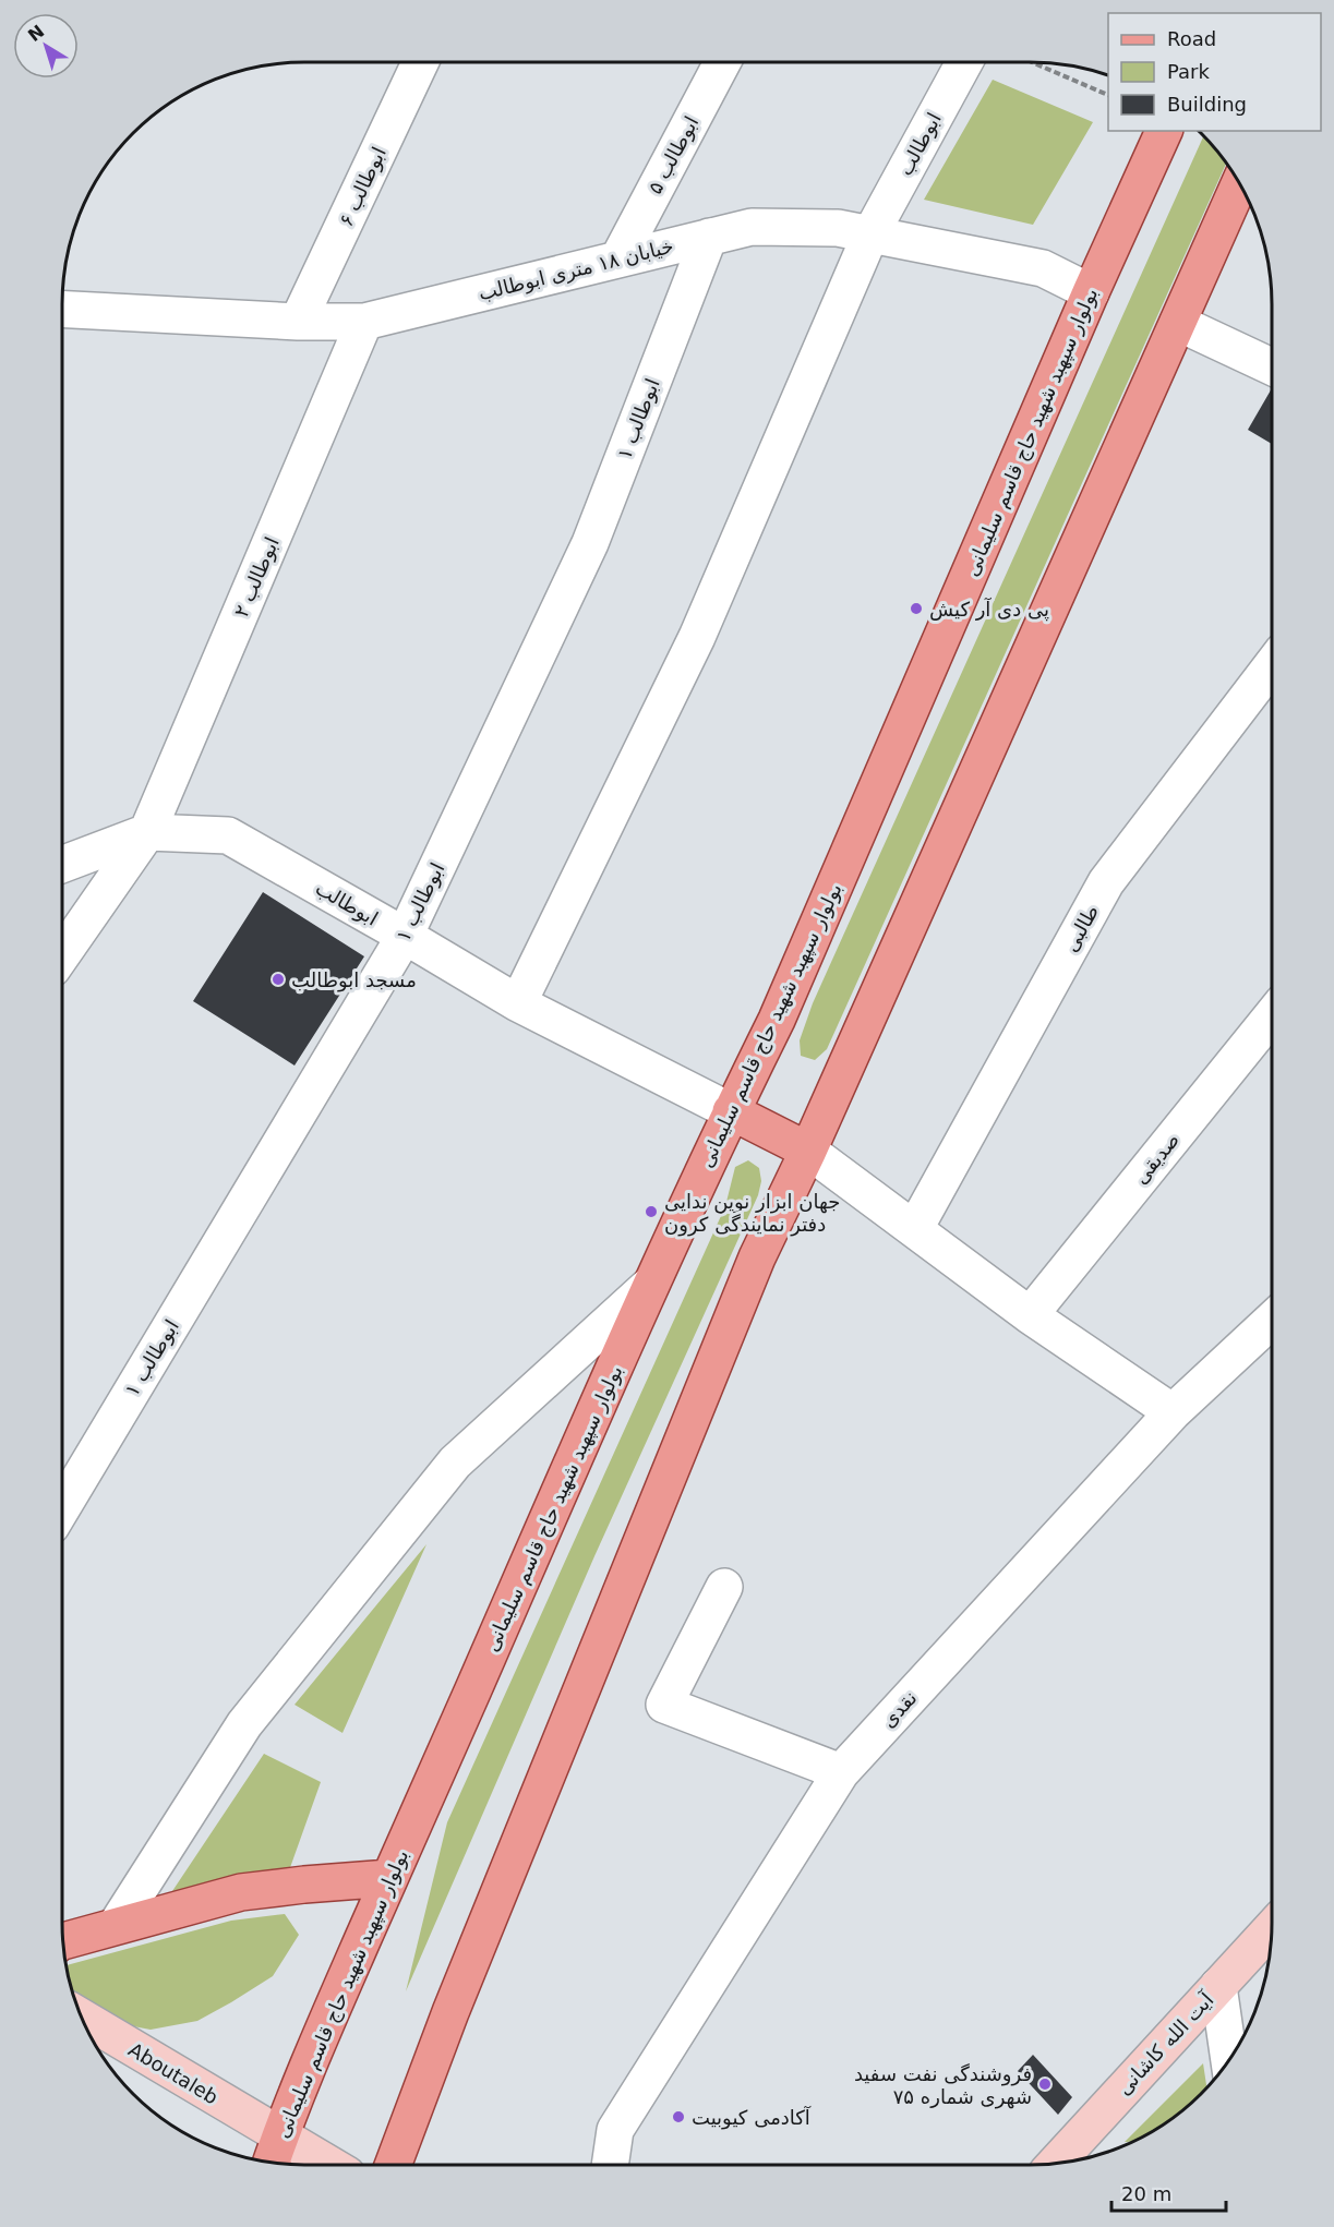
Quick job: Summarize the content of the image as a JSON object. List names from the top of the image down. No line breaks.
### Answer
{"streets":{"main road":["بولوار سپهبد شهید حاج قاسم سلیمانی"],"street":["ابوطالب","ابوطالب ۵","ابوطالب ۶","خیابان ۱۸ متری ابوطالب","ابوطالب ۱","ابوطالب ۲","طالبی","صدیقی","نقدی","آیت الله کاشانی","Aboutaleb"]},"crossings":[["ابوطالب","خیابان ۱۸ متری ابوطالب"],["ابوطالب","ابوطالب ۱"],["ابوطالب","بولوار سپهبد شهید حاج قاسم سلیمانی"],["ابوطالب","ابوطالب ۲"],["ابوطالب ۵","خیابان ۱۸ متری ابوطالب"],["ابوطالب ۶","خیابان ۱۸ متری ابوطالب"],["خیابان ۱۸ متری ابوطالب","ابوطالب ۱"],["خیابان ۱۸ متری ابوطالب","بولوار سپهبد شهید حاج قاسم سلیمانی"],["خیابان ۱۸ متری ابوطالب","ابوطالب ۲"],["بولوار سپهبد شهید حاج قاسم سلیمانی","Aboutaleb"]],"places":["پی دی آر کیش","مسجد ابوطالب","جهان ابزار نوین ندایی دفتر نمایندگی کرون","فروشندگی نفت سفید شهری شماره ۷۵","آکادمی کیوبیت"],"legend":["Road","Park","Building"],"scale_bar":"20 m","north":"top left"}
